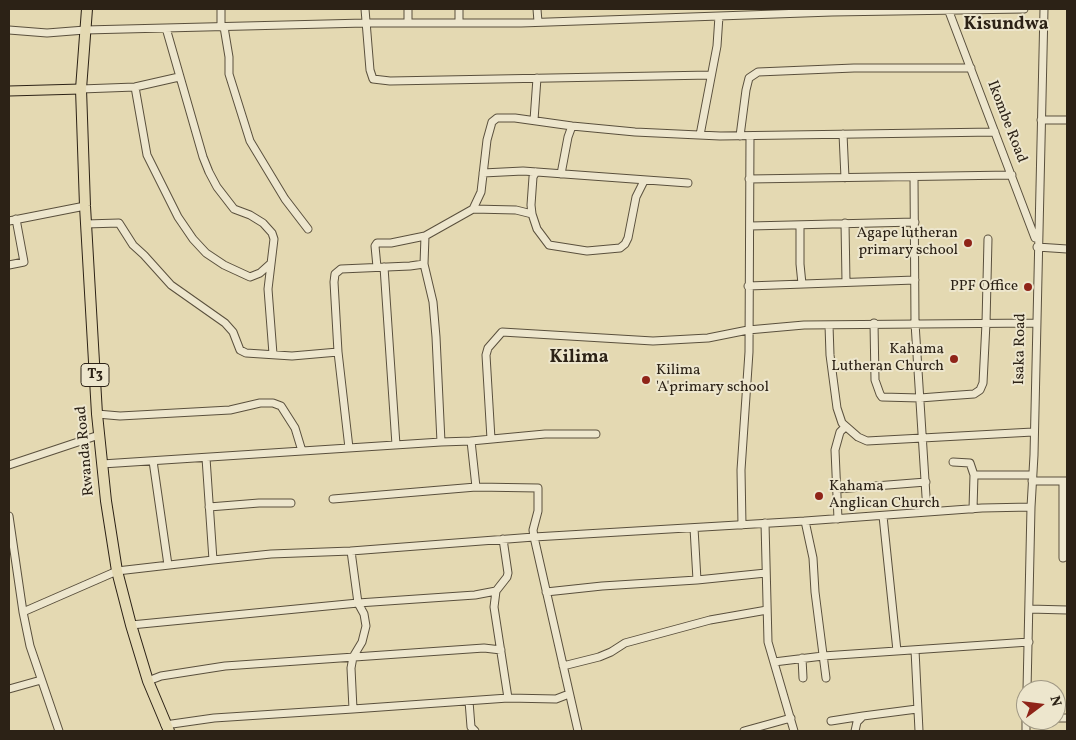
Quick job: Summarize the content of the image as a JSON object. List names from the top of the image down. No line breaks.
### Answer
{"streets":{"highway":["T3","Rwanda Road"],"street":["Ikombe Road","Isaka Road"]},"crossings":[["Ikombe Road","Isaka Road"]],"districts":["Kisundwa","Kilima"],"places":["Agape lutheran primary school","PPF Office","Kahama Lutheran Church","Kilima 'A'primary school","Kahama Anglican Church"],"north":"right"}
